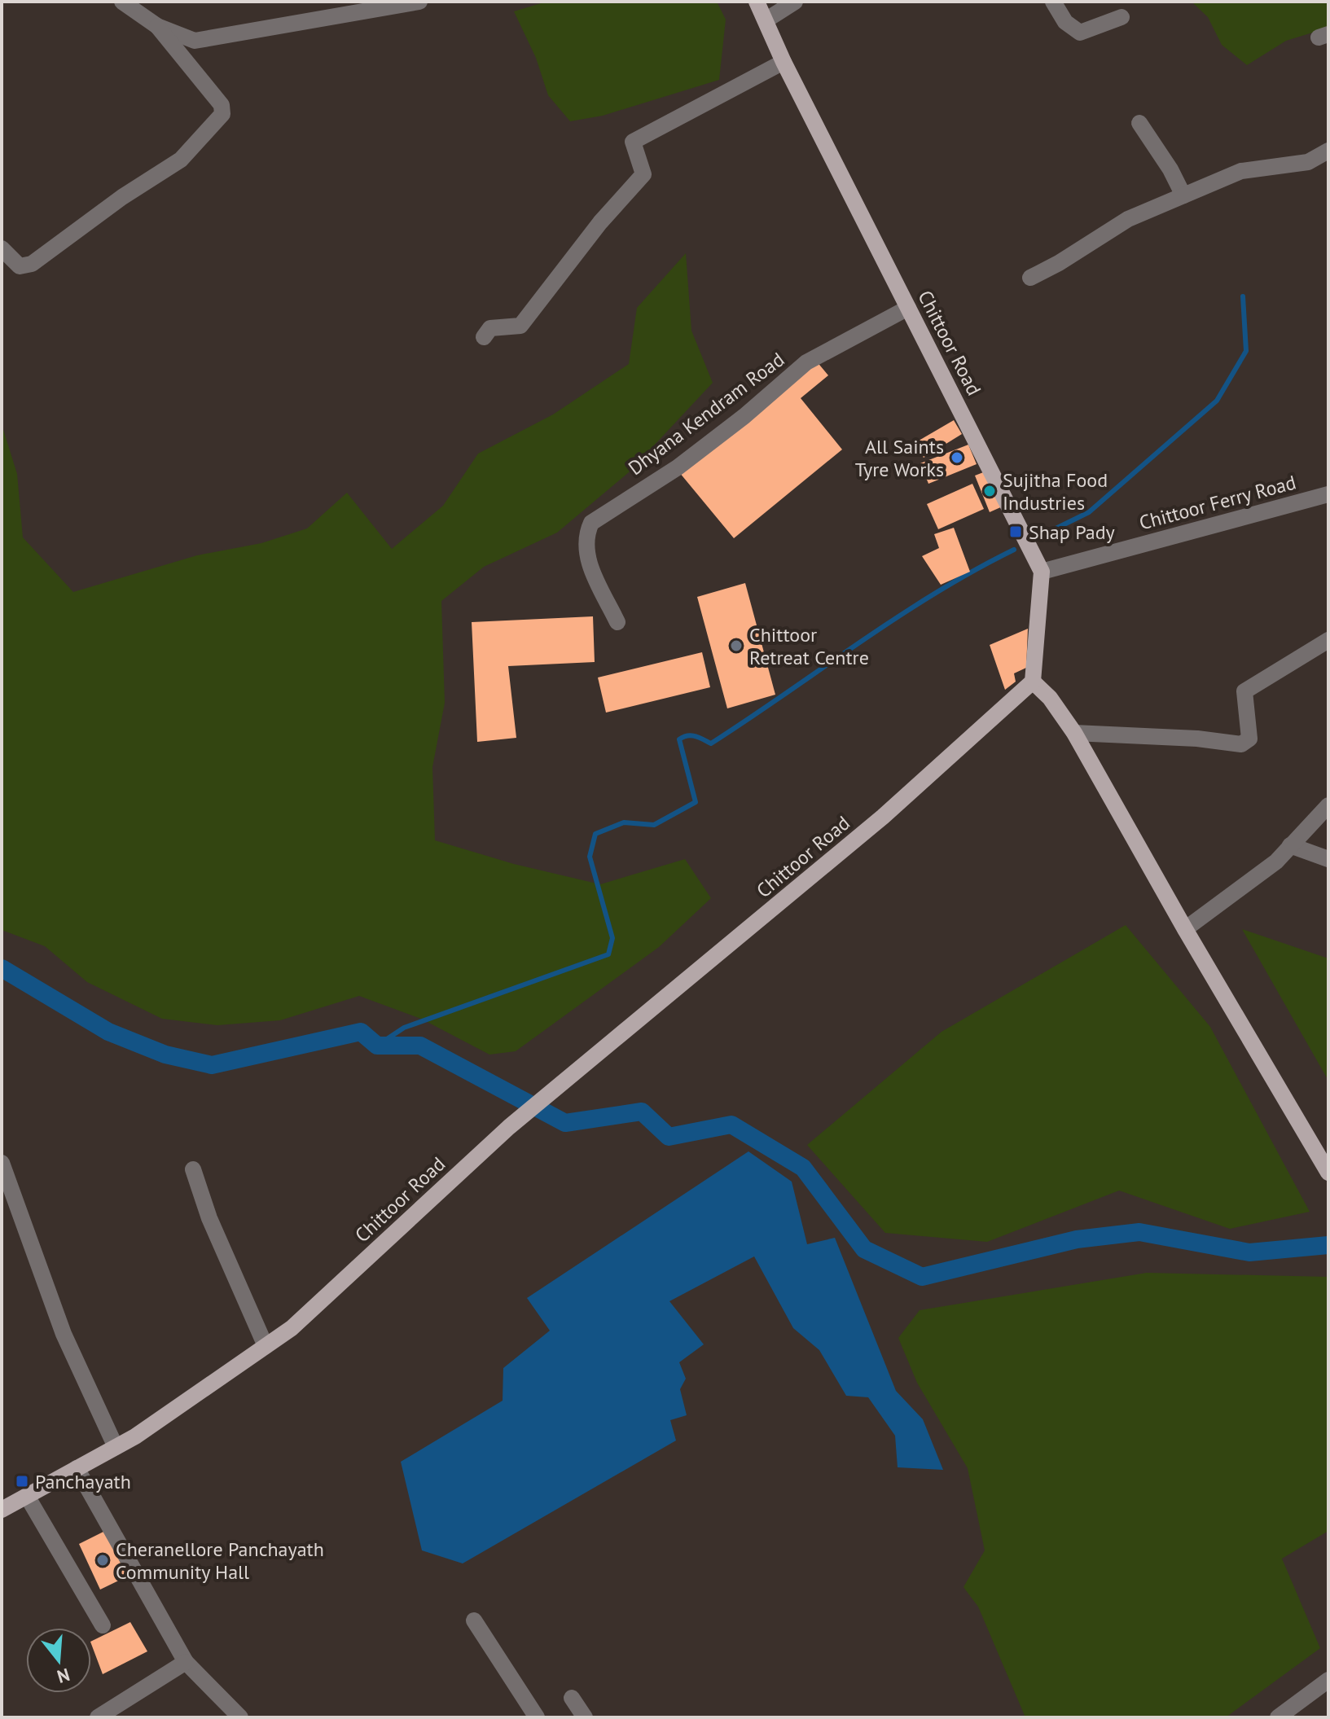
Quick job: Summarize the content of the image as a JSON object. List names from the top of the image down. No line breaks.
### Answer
{"streets":{"main road":["Chittoor Road"],"street":["Dhyana Kendram Road","Chittoor Ferry Road"]},"crossings":[["Chittoor Road","Dhyana Kendram Road"],["Chittoor Road","Chittoor Ferry Road"]],"places":{"other":["All Saints Tyre Works","Sujitha Food Industries","Chittoor Retreat Centre","Cheranellore Panchayath Community Hall"],"transit":["Shap Pady","Panchayath"]},"north":"bottom"}
